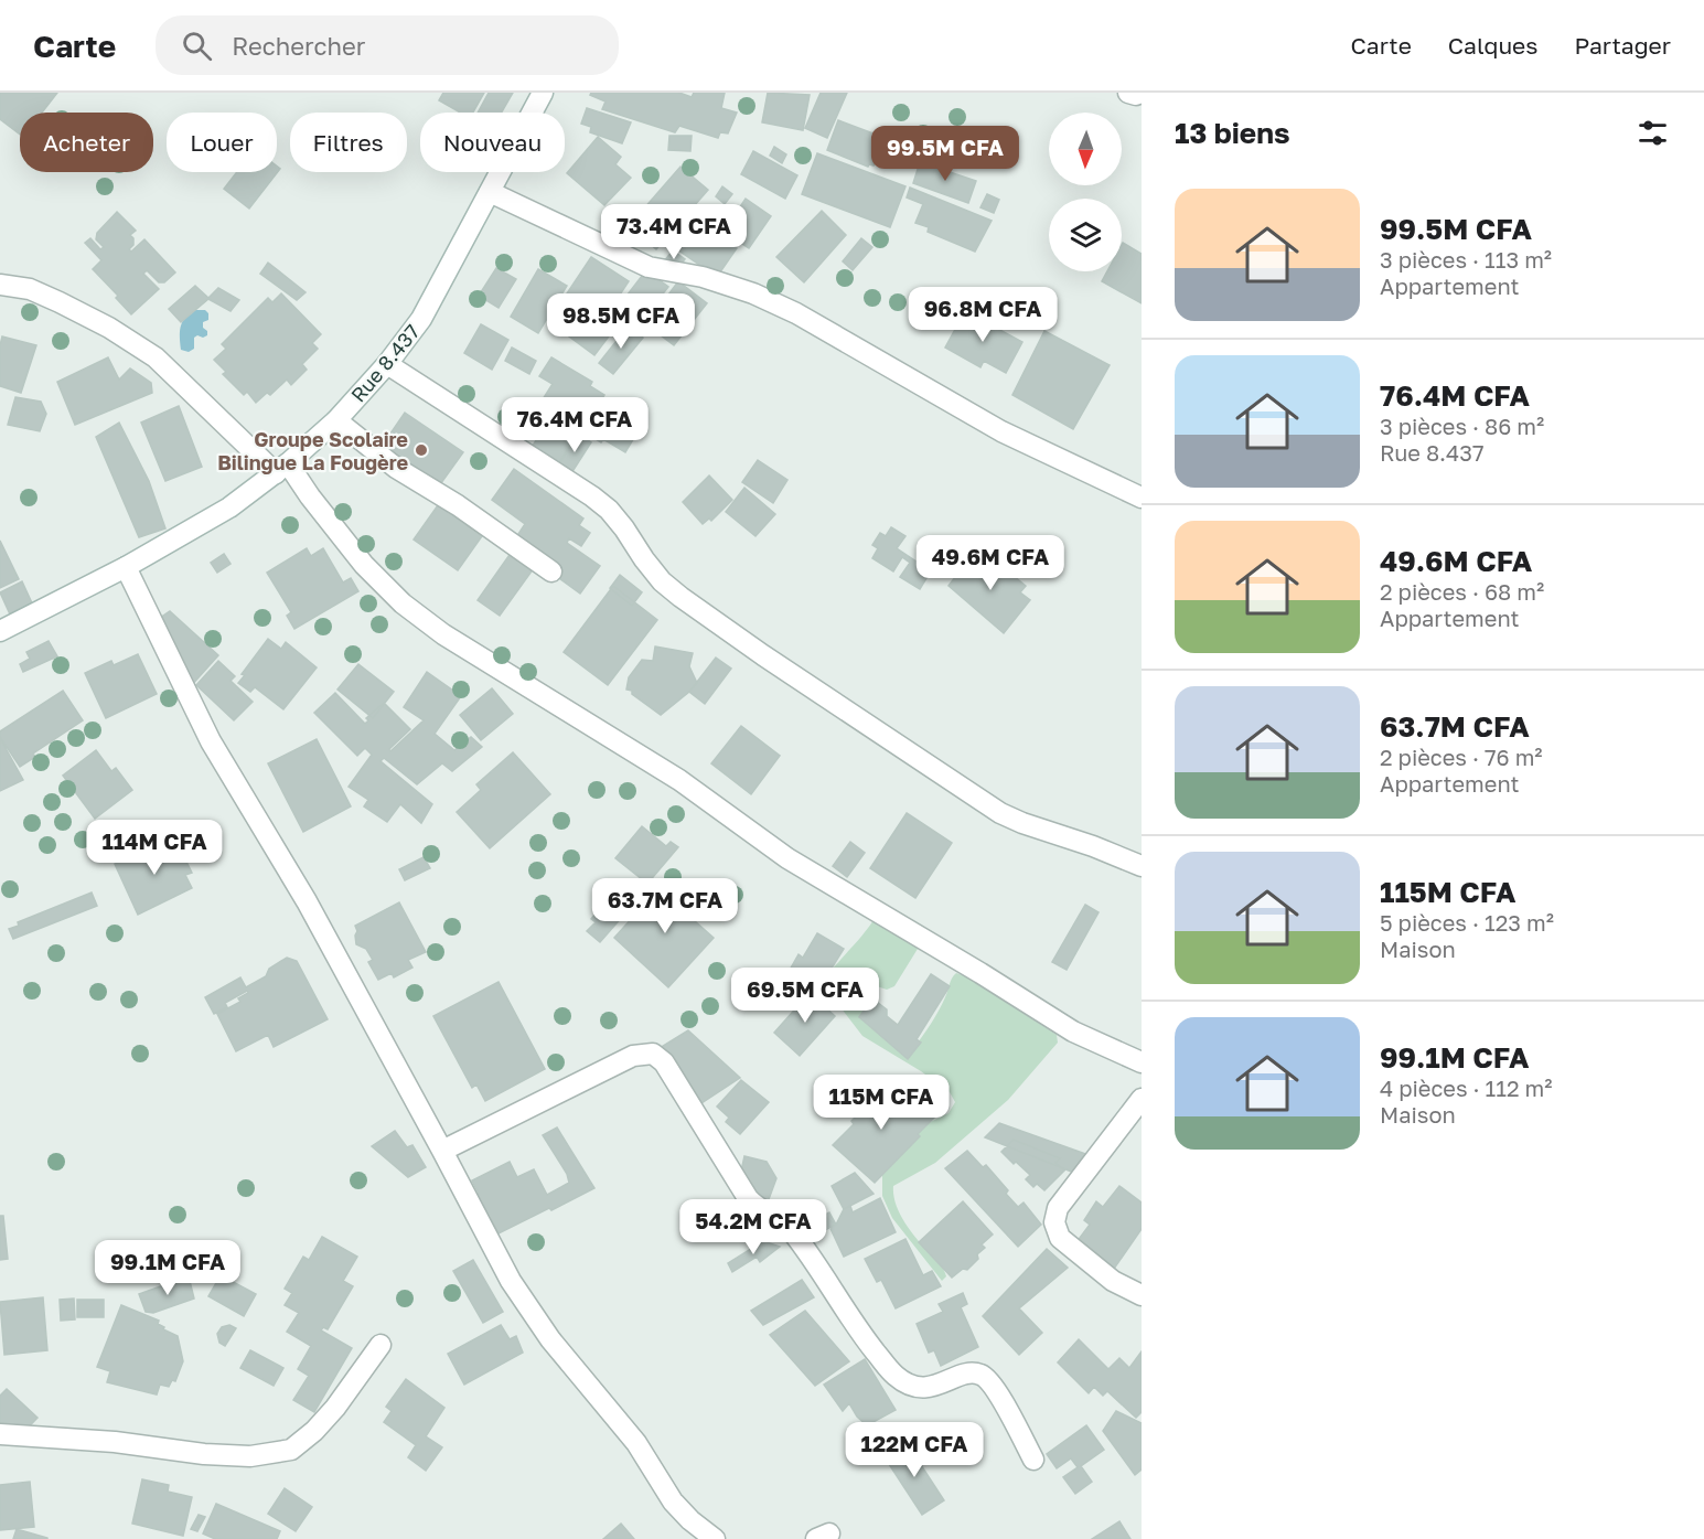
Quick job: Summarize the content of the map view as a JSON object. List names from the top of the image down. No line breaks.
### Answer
{"streets":{"street":["Rue 8.437"]},"places":["Groupe Scolaire Bilingue La Fougère"],"north":"bottom","page":{"header":"Carte","search":"Rechercher","nav":["Carte","Calques","Partager"],"heading":"13 biens","chip":["Acheter","Louer","Filtres","Nouveau"],"price":["99.5M CFA","73.4M CFA","96.8M CFA","98.5M CFA","76.4M CFA","49.6M CFA","114M CFA","63.7M CFA","69.5M CFA","115M CFA","54.2M CFA","99.1M CFA","122M CFA"],"list":[{"name":"99.5M CFA","note":"3 pièces · 113 m² · Appartement"},{"name":"76.4M CFA","note":"3 pièces · 86 m² · Rue 8.437"},{"name":"49.6M CFA","note":"2 pièces · 68 m² · Appartement"},{"name":"63.7M CFA","note":"2 pièces · 76 m² · Appartement"},{"name":"115M CFA","note":"5 pièces · 123 m² · Maison"},{"name":"99.1M CFA","note":"4 pièces · 112 m² · Maison"}]}}
